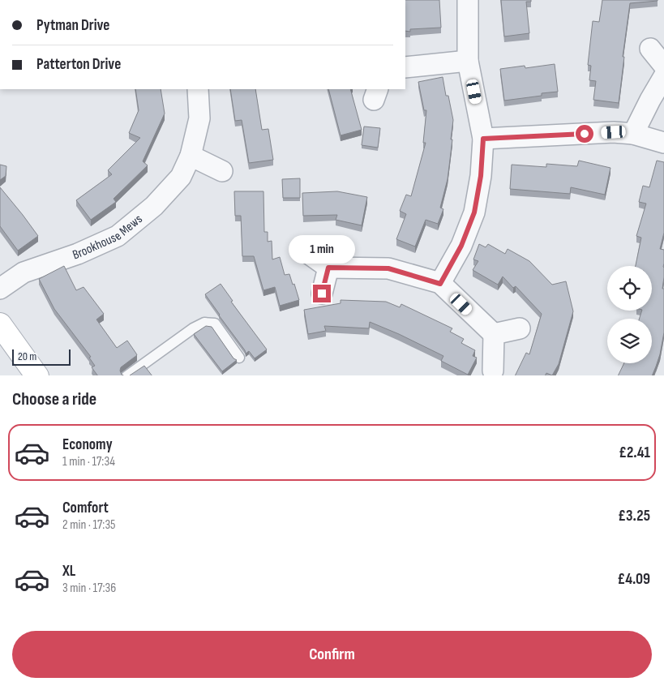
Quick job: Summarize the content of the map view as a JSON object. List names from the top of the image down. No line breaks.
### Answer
{"streets":{"street":["Brookhouse Mews"]},"scale_bar":"20 m","page":{"banner":["Pytman Drive","Patterton Drive"],"bubble":"1 min","scale":"20 m","heading":"Choose a ride","list":[{"name":"Economy","note":"1 min · 17:34","value":"£2.41"},{"name":"Comfort","note":"2 min · 17:35","value":"£3.25"},{"name":"XL","note":"3 min · 17:36","value":"£4.09"}],"buttons":"Confirm"}}
